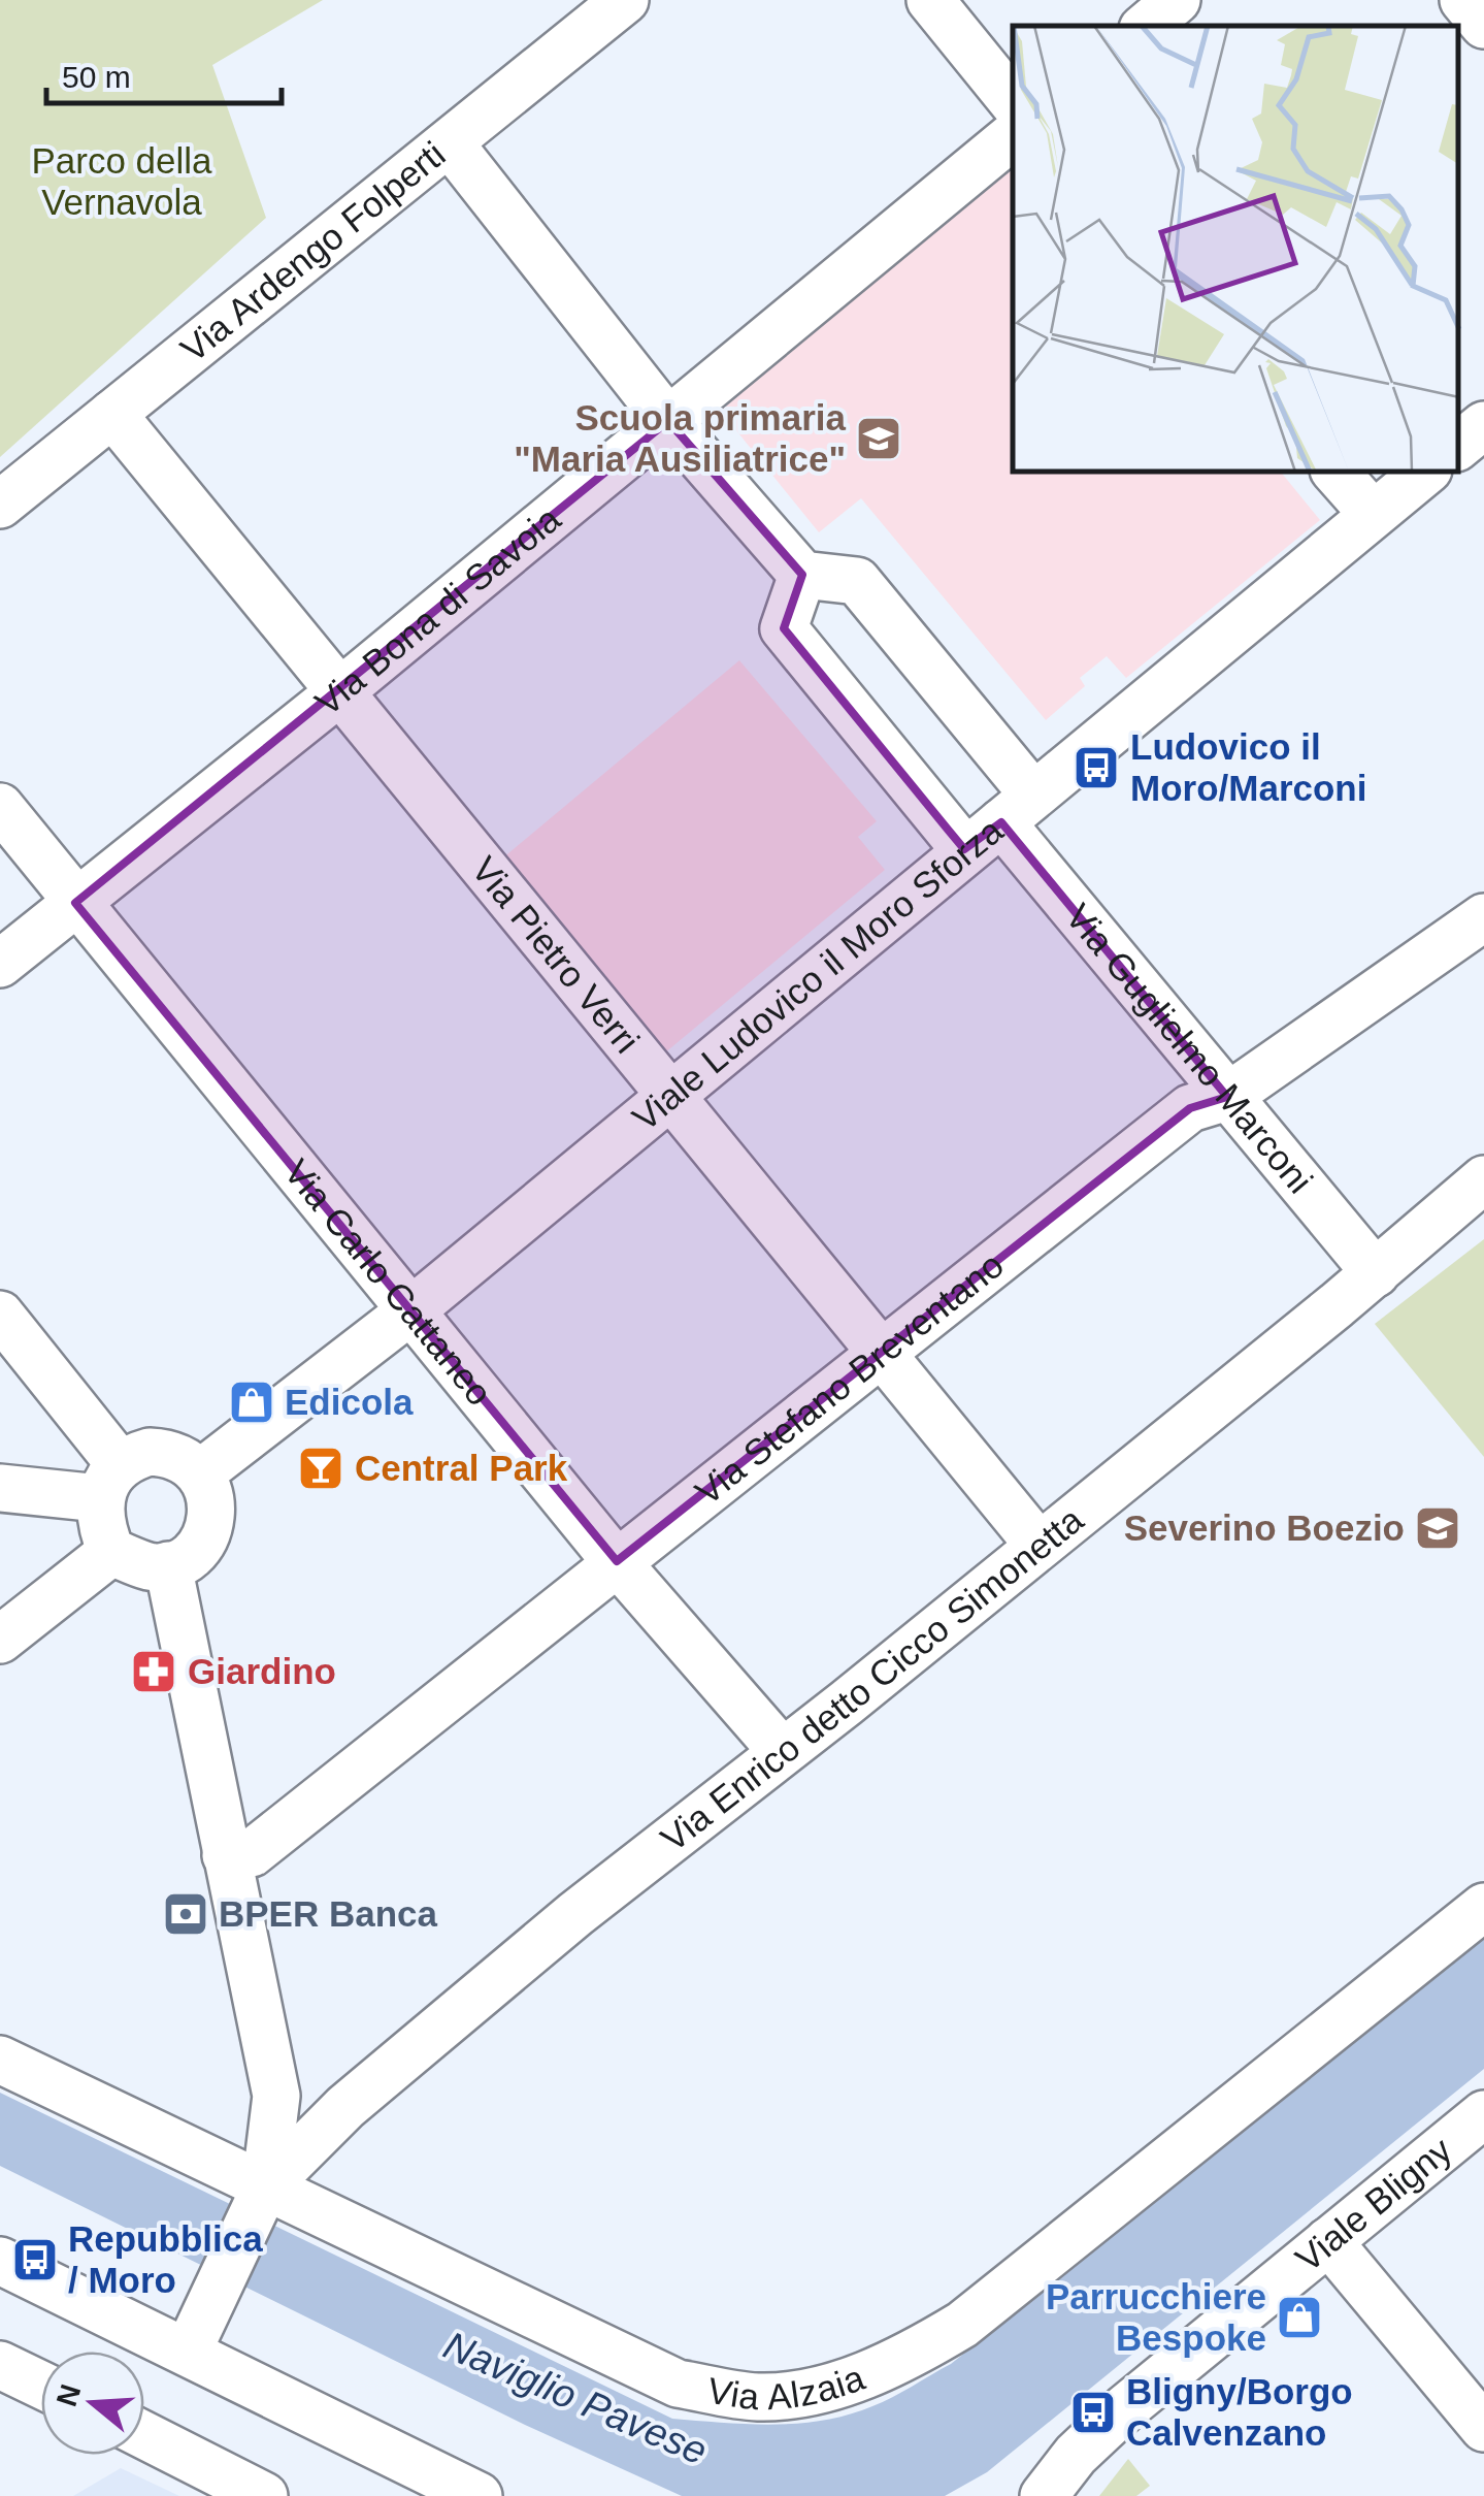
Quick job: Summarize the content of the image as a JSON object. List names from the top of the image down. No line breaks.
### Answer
{"streets":{"street":["Via Ardengo Folperti","Via Bona di Savoia","Via Pietro Verri","Viale Ludovico il Moro Sforza","Via Guglielmo Marconi","Via Carlo Cattaneo","Via Stefano Breventano","Via Enrico detto Cicco Simonetta","Viale Bligny","Via Alzaia"]},"crossings":[["Via Ardengo Folperti","Via Pietro Verri"],["Via Bona di Savoia","Via Pietro Verri"],["Via Bona di Savoia","Via Carlo Cattaneo"],["Via Pietro Verri","Viale Ludovico il Moro Sforza"],["Via Pietro Verri","Via Stefano Breventano"],["Via Pietro Verri","Via Enrico detto Cicco Simonetta"],["Viale Ludovico il Moro Sforza","Via Guglielmo Marconi"],["Viale Ludovico il Moro Sforza","Via Carlo Cattaneo"],["Via Guglielmo Marconi","Via Stefano Breventano"],["Via Guglielmo Marconi","Via Enrico detto Cicco Simonetta"],["Via Carlo Cattaneo","Via Stefano Breventano"],["Via Carlo Cattaneo","Via Enrico detto Cicco Simonetta"],["Via Enrico detto Cicco Simonetta","Via Alzaia"]],"water":["Naviglio Pavese"],"parks":["Parco della Vernavola"],"places":{"school or university":["Scuola primaria \"Maria Ausiliatrice\"","Severino Boezio"],"bus stop":["Ludovico il Moro/Marconi","Repubblica / Moro","Bligny/Borgo Calvenzano"],"shop":["Edicola","Parrucchiere Bespoke"],"bar":["Central Park"],"pharmacy":["Giardino"],"bank":["BPER Banca"]},"scale_bar":"50 m","north":"left"}
